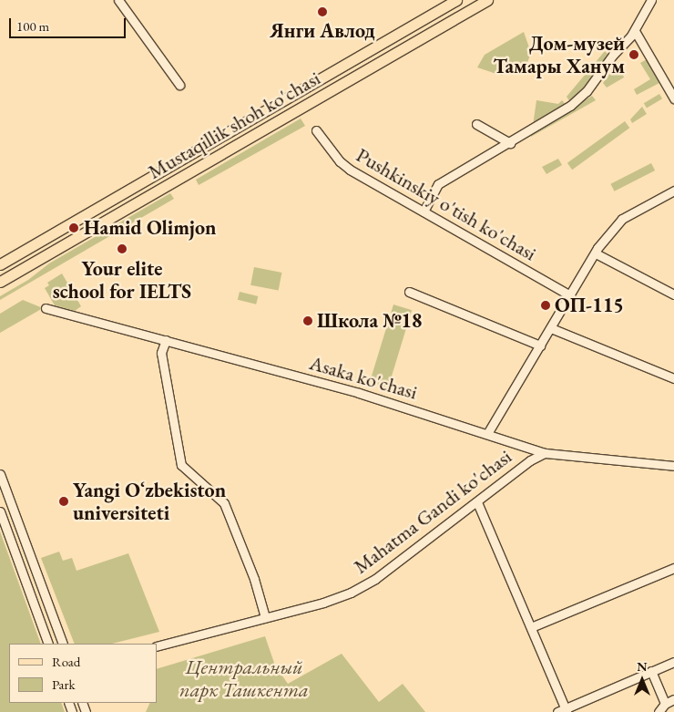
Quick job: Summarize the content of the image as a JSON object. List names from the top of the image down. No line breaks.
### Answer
{"streets":{"main road":["Mustaqillik shoh ko'chasi"],"street":["Pushkinskiy o'tish ko'chasi","Asaka ko'chasi","Mahatma Gandi ko'chasi"]},"crossings":[["Asaka ko'chasi","Mahatma Gandi ko'chasi"]],"parks":["Центральный парк Ташкента"],"places":["Янги Авлод","Дом-музей Тамары Ханум","Hamid Olimjon","Your elite school for IELTS","ОП-115","Школа №18","Yangi Oʻzbekiston universiteti"],"legend":["Road","Park"],"scale_bar":"100 m","north":"top"}
